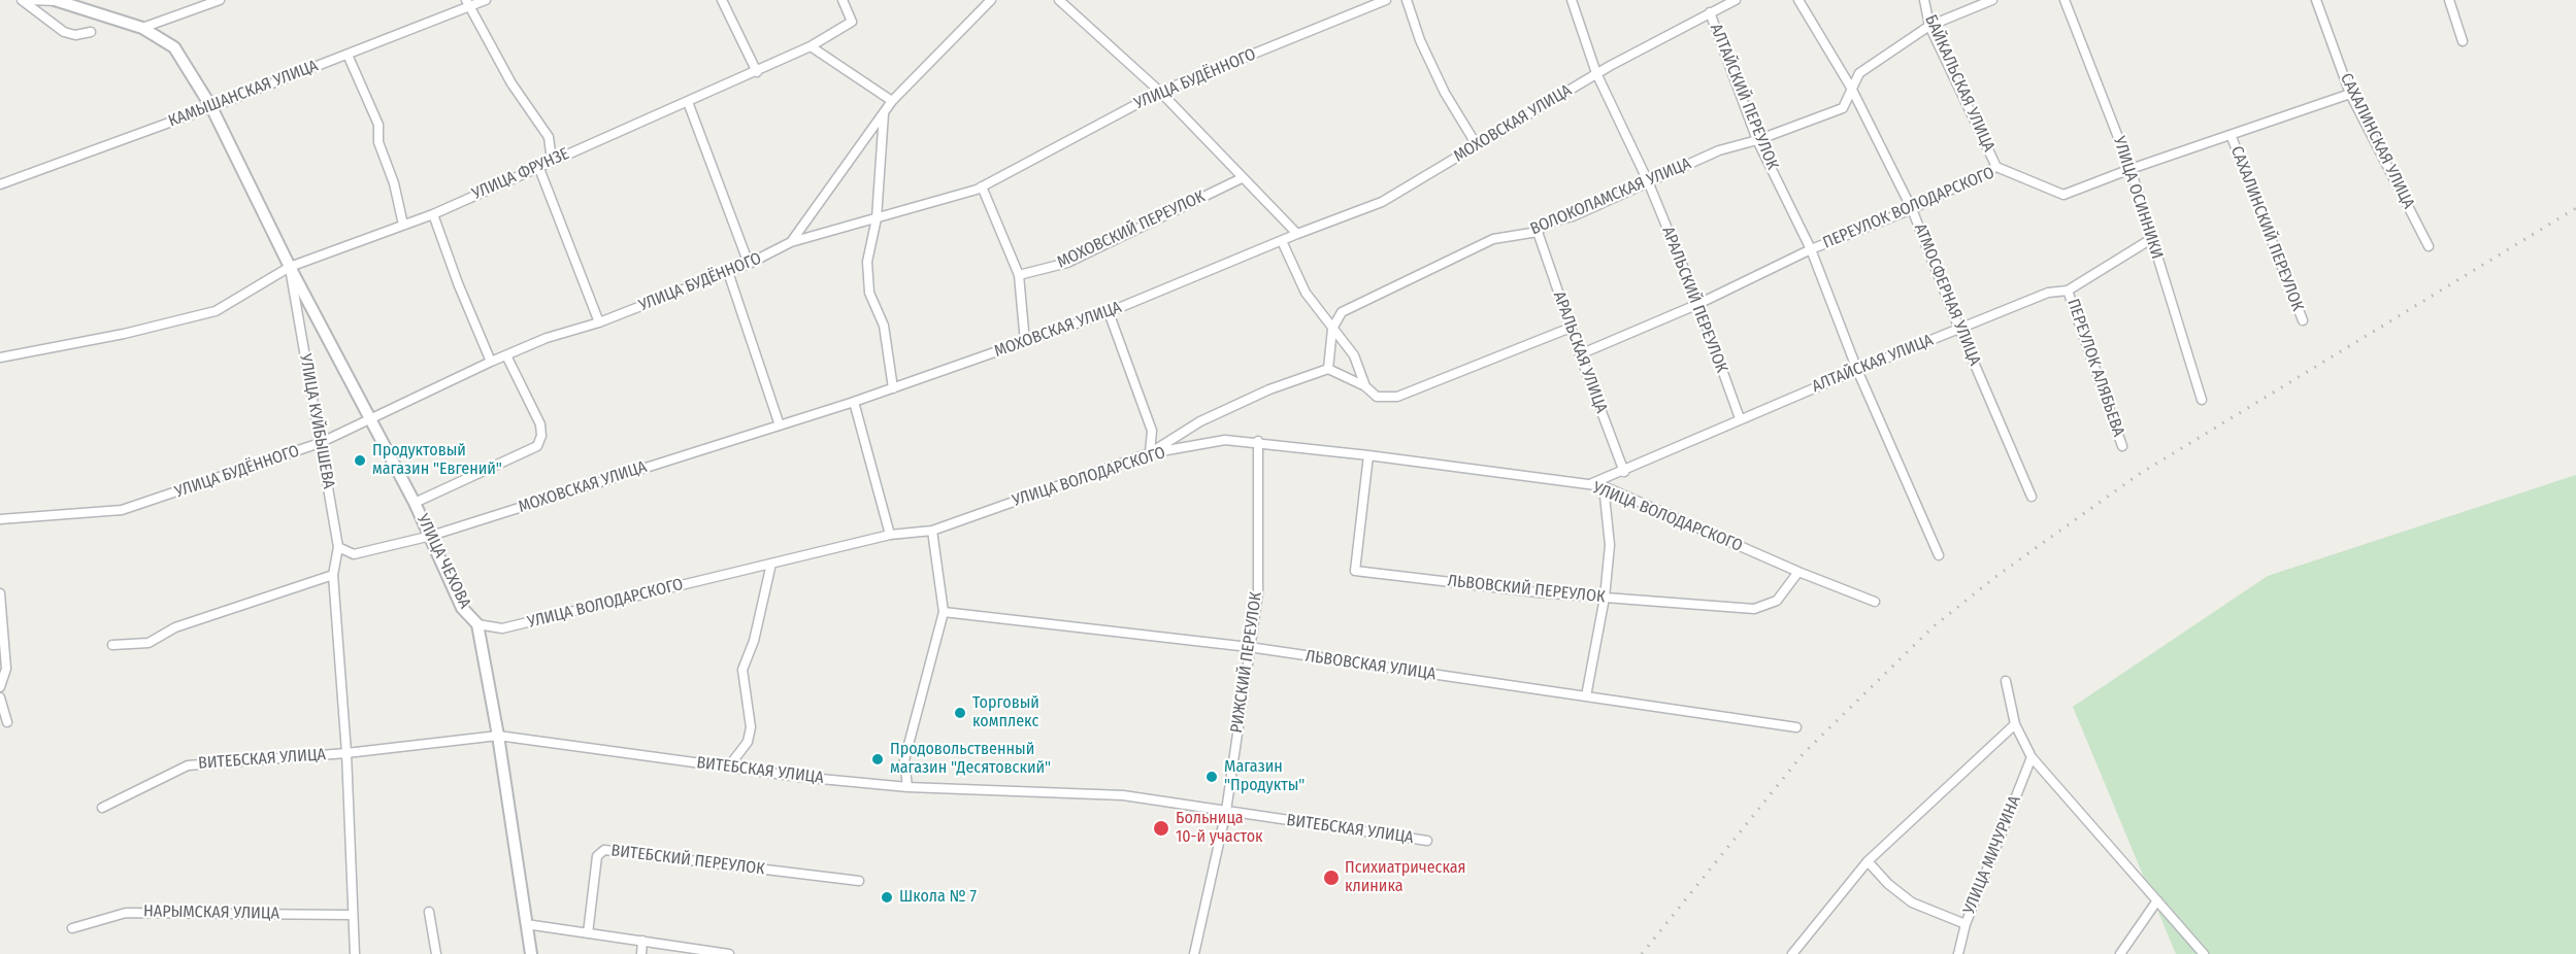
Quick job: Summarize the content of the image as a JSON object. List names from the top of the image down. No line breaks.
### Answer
{"streets":{"street":["УЛИЦА БУДЁННОГО","БАЙКАЛЬСКАЯ УЛИЦА","КАМЫШАНСКАЯ УЛИЦА","АЛТАЙСКИЙ ПЕРЕУЛОК","МОХОВСКАЯ УЛИЦА","САХАЛИНСКАЯ УЛИЦА","УЛИЦА ФРУНЗЕ","ВОЛОКОЛАМСКАЯ УЛИЦА","УЛИЦА ОСИННИКИ","ПЕРЕУЛОК ВОЛОДАРСКОГО","САХАЛИНСКИЙ ПЕРЕУЛОК","МОХОВСКИЙ ПЕРЕУЛОК","АТМОСФЕРНАЯ УЛИЦА","АРАЛЬСКИЙ ПЕРЕУЛОК","АРАЛЬСКАЯ УЛИЦА","АЛТАЙСКАЯ УЛИЦА","ПЕРЕУЛОК АЛЯБЬЕВА","УЛИЦА КУЙБЫШЕВА","УЛИЦА ВОЛОДАРСКОГО","УЛИЦА ЧЕХОВА","ЛЬВОВСКИЙ ПЕРЕУЛОК","РИЖСКИЙ ПЕРЕУЛОК","ЛЬВОВСКАЯ УЛИЦА","ВИТЕБСКАЯ УЛИЦА","УЛИЦА МИЧУРИНА","ВИТЕБСКИЙ ПЕРЕУЛОК","НАРЫМСКАЯ УЛИЦА"]},"crossings":[["УЛИЦА БУДЁННОГО","УЛИЦА КУЙБЫШЕВА"],["УЛИЦА БУДЁННОГО","УЛИЦА ЧЕХОВА"],["БАЙКАЛЬСКАЯ УЛИЦА","ВОЛОКОЛАМСКАЯ УЛИЦА"],["БАЙКАЛЬСКАЯ УЛИЦА","ПЕРЕУЛОК ВОЛОДАРСКОГО"],["КАМЫШАНСКАЯ УЛИЦА","УЛИЦА КУЙБЫШЕВА"],["АЛТАЙСКИЙ ПЕРЕУЛОК","МОХОВСКАЯ УЛИЦА"],["АЛТАЙСКИЙ ПЕРЕУЛОК","ВОЛОКОЛАМСКАЯ УЛИЦА"],["АЛТАЙСКИЙ ПЕРЕУЛОК","ПЕРЕУЛОК ВОЛОДАРСКОГО"],["АЛТАЙСКИЙ ПЕРЕУЛОК","АЛТАЙСКАЯ УЛИЦА"],["МОХОВСКАЯ УЛИЦА","АРАЛЬСКИЙ ПЕРЕУЛОК"],["МОХОВСКАЯ УЛИЦА","УЛИЦА КУЙБЫШЕВА"],["МОХОВСКАЯ УЛИЦА","УЛИЦА ЧЕХОВА"],["САХАЛИНСКАЯ УЛИЦА","ПЕРЕУЛОК ВОЛОДАРСКОГО"],["УЛИЦА ФРУНЗЕ","УЛИЦА КУЙБЫШЕВА"],["УЛИЦА ФРУНЗЕ","УЛИЦА ЧЕХОВА"],["ВОЛОКОЛАМСКАЯ УЛИЦА","АТМОСФЕРНАЯ УЛИЦА"],["ВОЛОКОЛАМСКАЯ УЛИЦА","АРАЛЬСКИЙ ПЕРЕУЛОК"],["ВОЛОКОЛАМСКАЯ УЛИЦА","АРАЛЬСКАЯ УЛИЦА"],["УЛИЦА ОСИННИКИ","ПЕРЕУЛОК ВОЛОДАРСКОГО"],["УЛИЦА ОСИННИКИ","АЛТАЙСКАЯ УЛИЦА"],["ПЕРЕУЛОК ВОЛОДАРСКОГО","САХАЛИНСКИЙ ПЕРЕУЛОК"],["ПЕРЕУЛОК ВОЛОДАРСКОГО","АТМОСФЕРНАЯ УЛИЦА"],["ПЕРЕУЛОК ВОЛОДАРСКОГО","АРАЛЬСКИЙ ПЕРЕУЛОК"],["ПЕРЕУЛОК ВОЛОДАРСКОГО","АРАЛЬСКАЯ УЛИЦА"],["АТМОСФЕРНАЯ УЛИЦА","АЛТАЙСКАЯ УЛИЦА"],["АРАЛЬСКИЙ ПЕРЕУЛОК","АЛТАЙСКАЯ УЛИЦА"],["АРАЛЬСКАЯ УЛИЦА","АЛТАЙСКАЯ УЛИЦА"],["АЛТАЙСКАЯ УЛИЦА","ПЕРЕУЛОК АЛЯБЬЕВА"],["АЛТАЙСКАЯ УЛИЦА","УЛИЦА ВОЛОДАРСКОГО"],["УЛИЦА КУЙБЫШЕВА","УЛИЦА ЧЕХОВА"],["УЛИЦА КУЙБЫШЕВА","ВИТЕБСКАЯ УЛИЦА"],["УЛИЦА КУЙБЫШЕВА","НАРЫМСКАЯ УЛИЦА"],["УЛИЦА ВОЛОДАРСКОГО","УЛИЦА ЧЕХОВА"],["УЛИЦА ВОЛОДАРСКОГО","ЛЬВОВСКИЙ ПЕРЕУЛОК"],["УЛИЦА ВОЛОДАРСКОГО","РИЖСКИЙ ПЕРЕУЛОК"],["УЛИЦА ЧЕХОВА","ВИТЕБСКАЯ УЛИЦА"],["РИЖСКИЙ ПЕРЕУЛОК","ЛЬВОВСКАЯ УЛИЦА"],["РИЖСКИЙ ПЕРЕУЛОК","ВИТЕБСКАЯ УЛИЦА"]],"places":["Продуктовый магазин \"Евгений\"","Торговый комплекс","Продовольственный магазин \"Деcятовский\"","Магазин \"Продукты\"","Больница 10-й участок","Психиатрическая клиника","Школа № 7"]}
